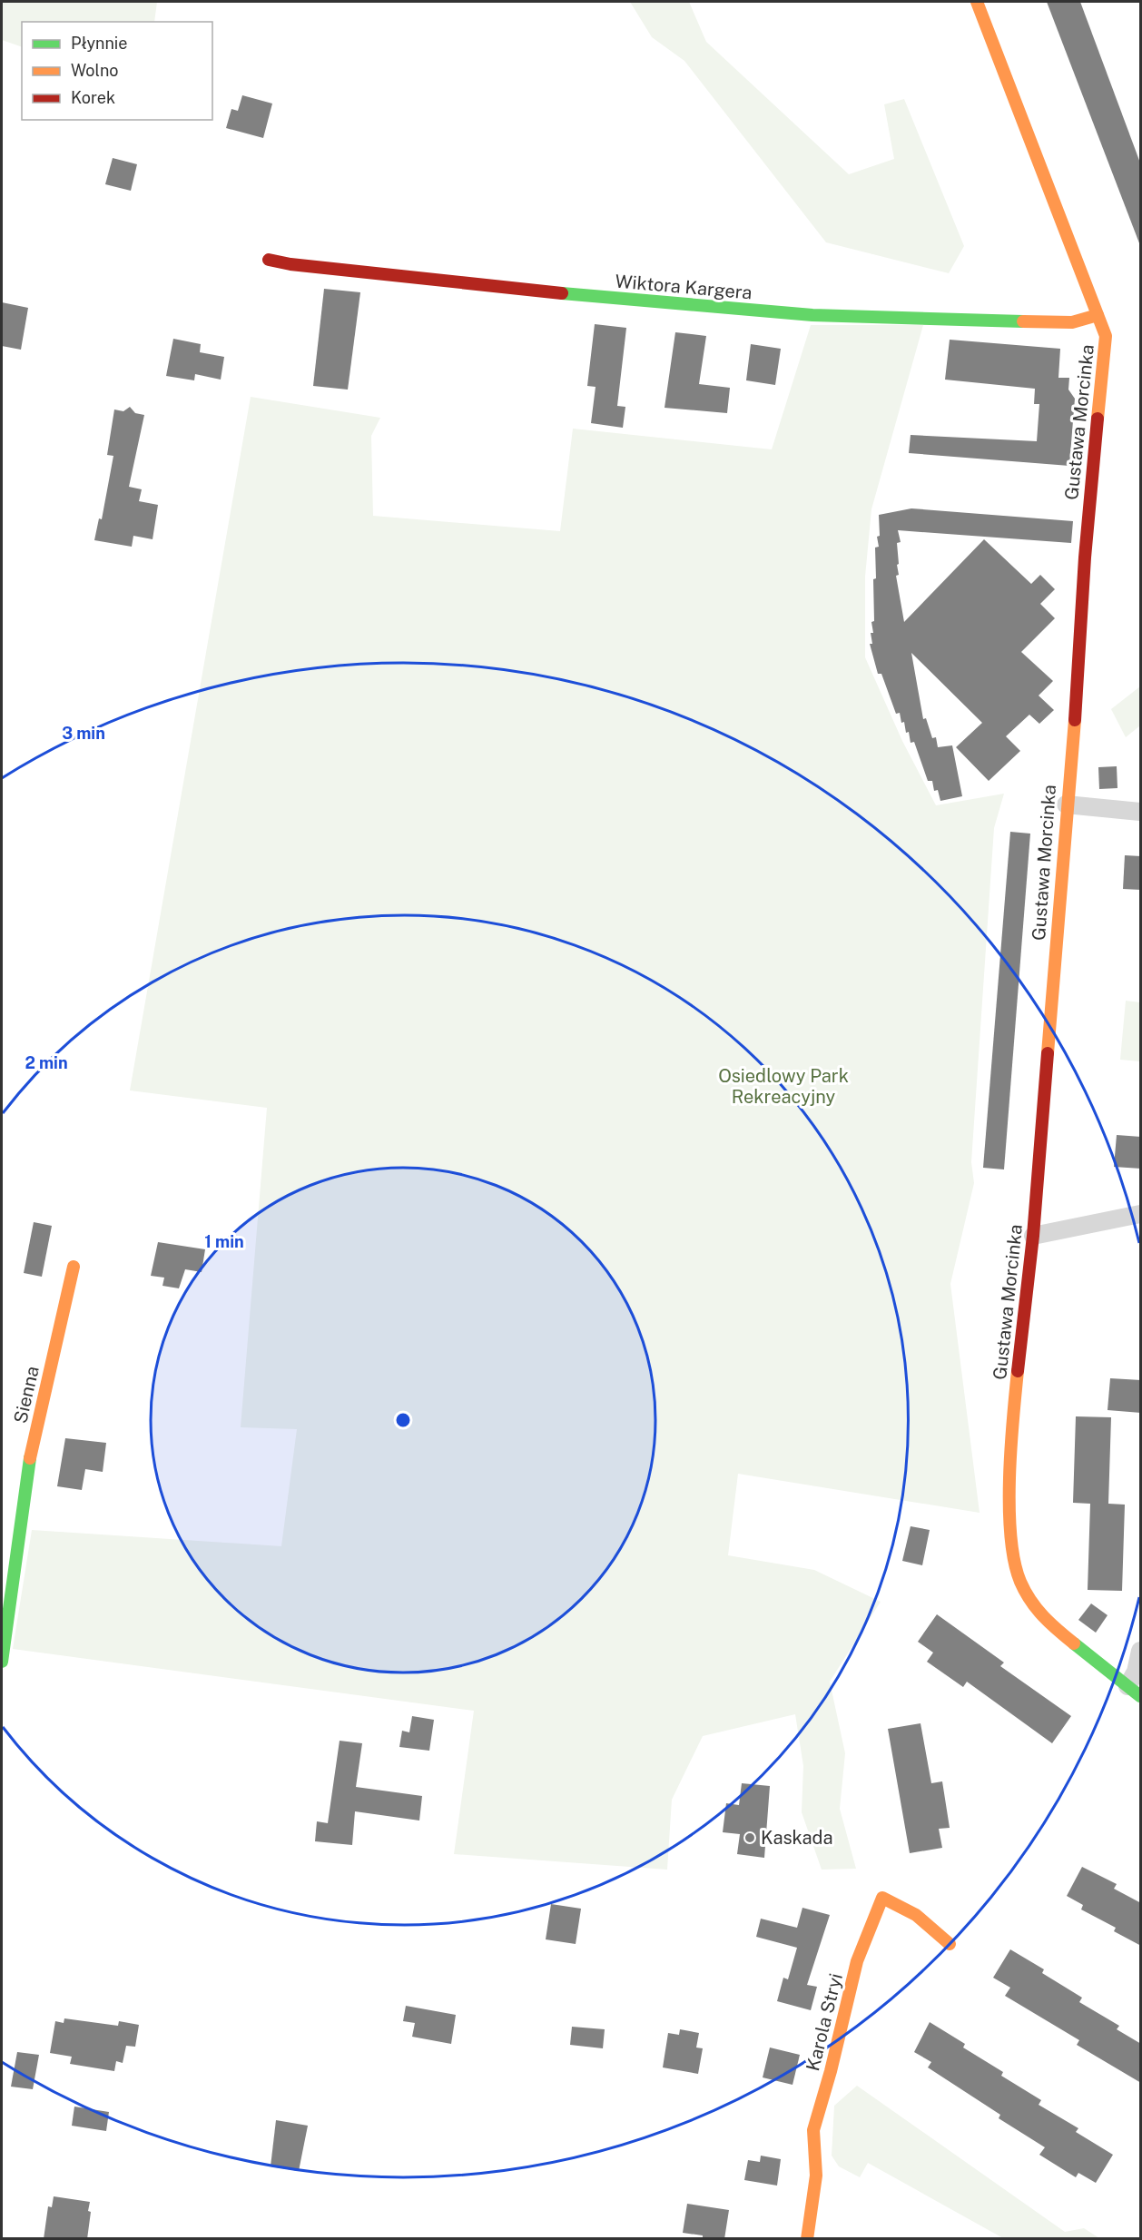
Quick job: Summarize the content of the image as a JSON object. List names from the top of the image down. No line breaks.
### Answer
{"streets":{"street":["Wiktora Kargera","Gustawa Morcinka","Sienna","Karola Stryi"]},"crossings":[["Wiktora Kargera","Gustawa Morcinka"]],"parks":["Osiedlowy Park Rekreacyjny"],"places":["Kaskada"],"legend":["Płynnie","Wolno","Korek"],"rings":["3 min","2 min","1 min"]}
